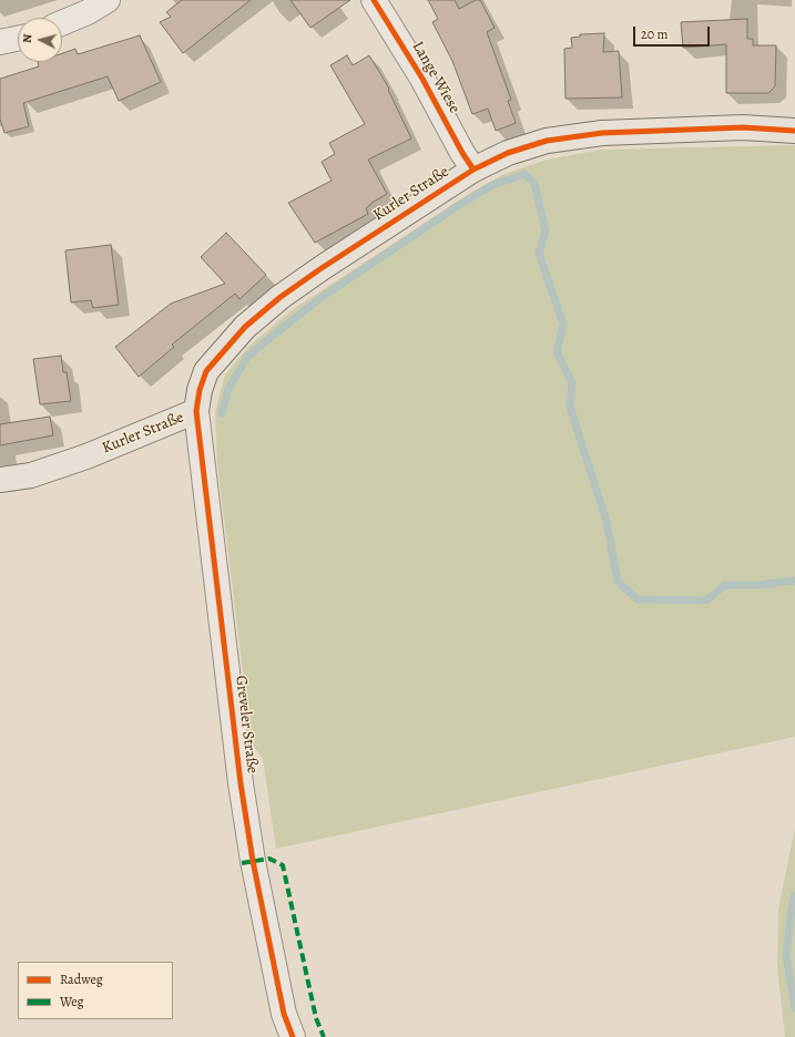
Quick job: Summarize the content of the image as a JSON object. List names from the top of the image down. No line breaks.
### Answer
{"streets":{"main road":["Kurler Straße"],"street":["Lange Wiese","Greveler Straße"]},"crossings":[["Lange Wiese","Kurler Straße"],["Kurler Straße","Greveler Straße"]],"legend":["Radweg","Weg"],"scale_bar":"20 m","north":"left"}
